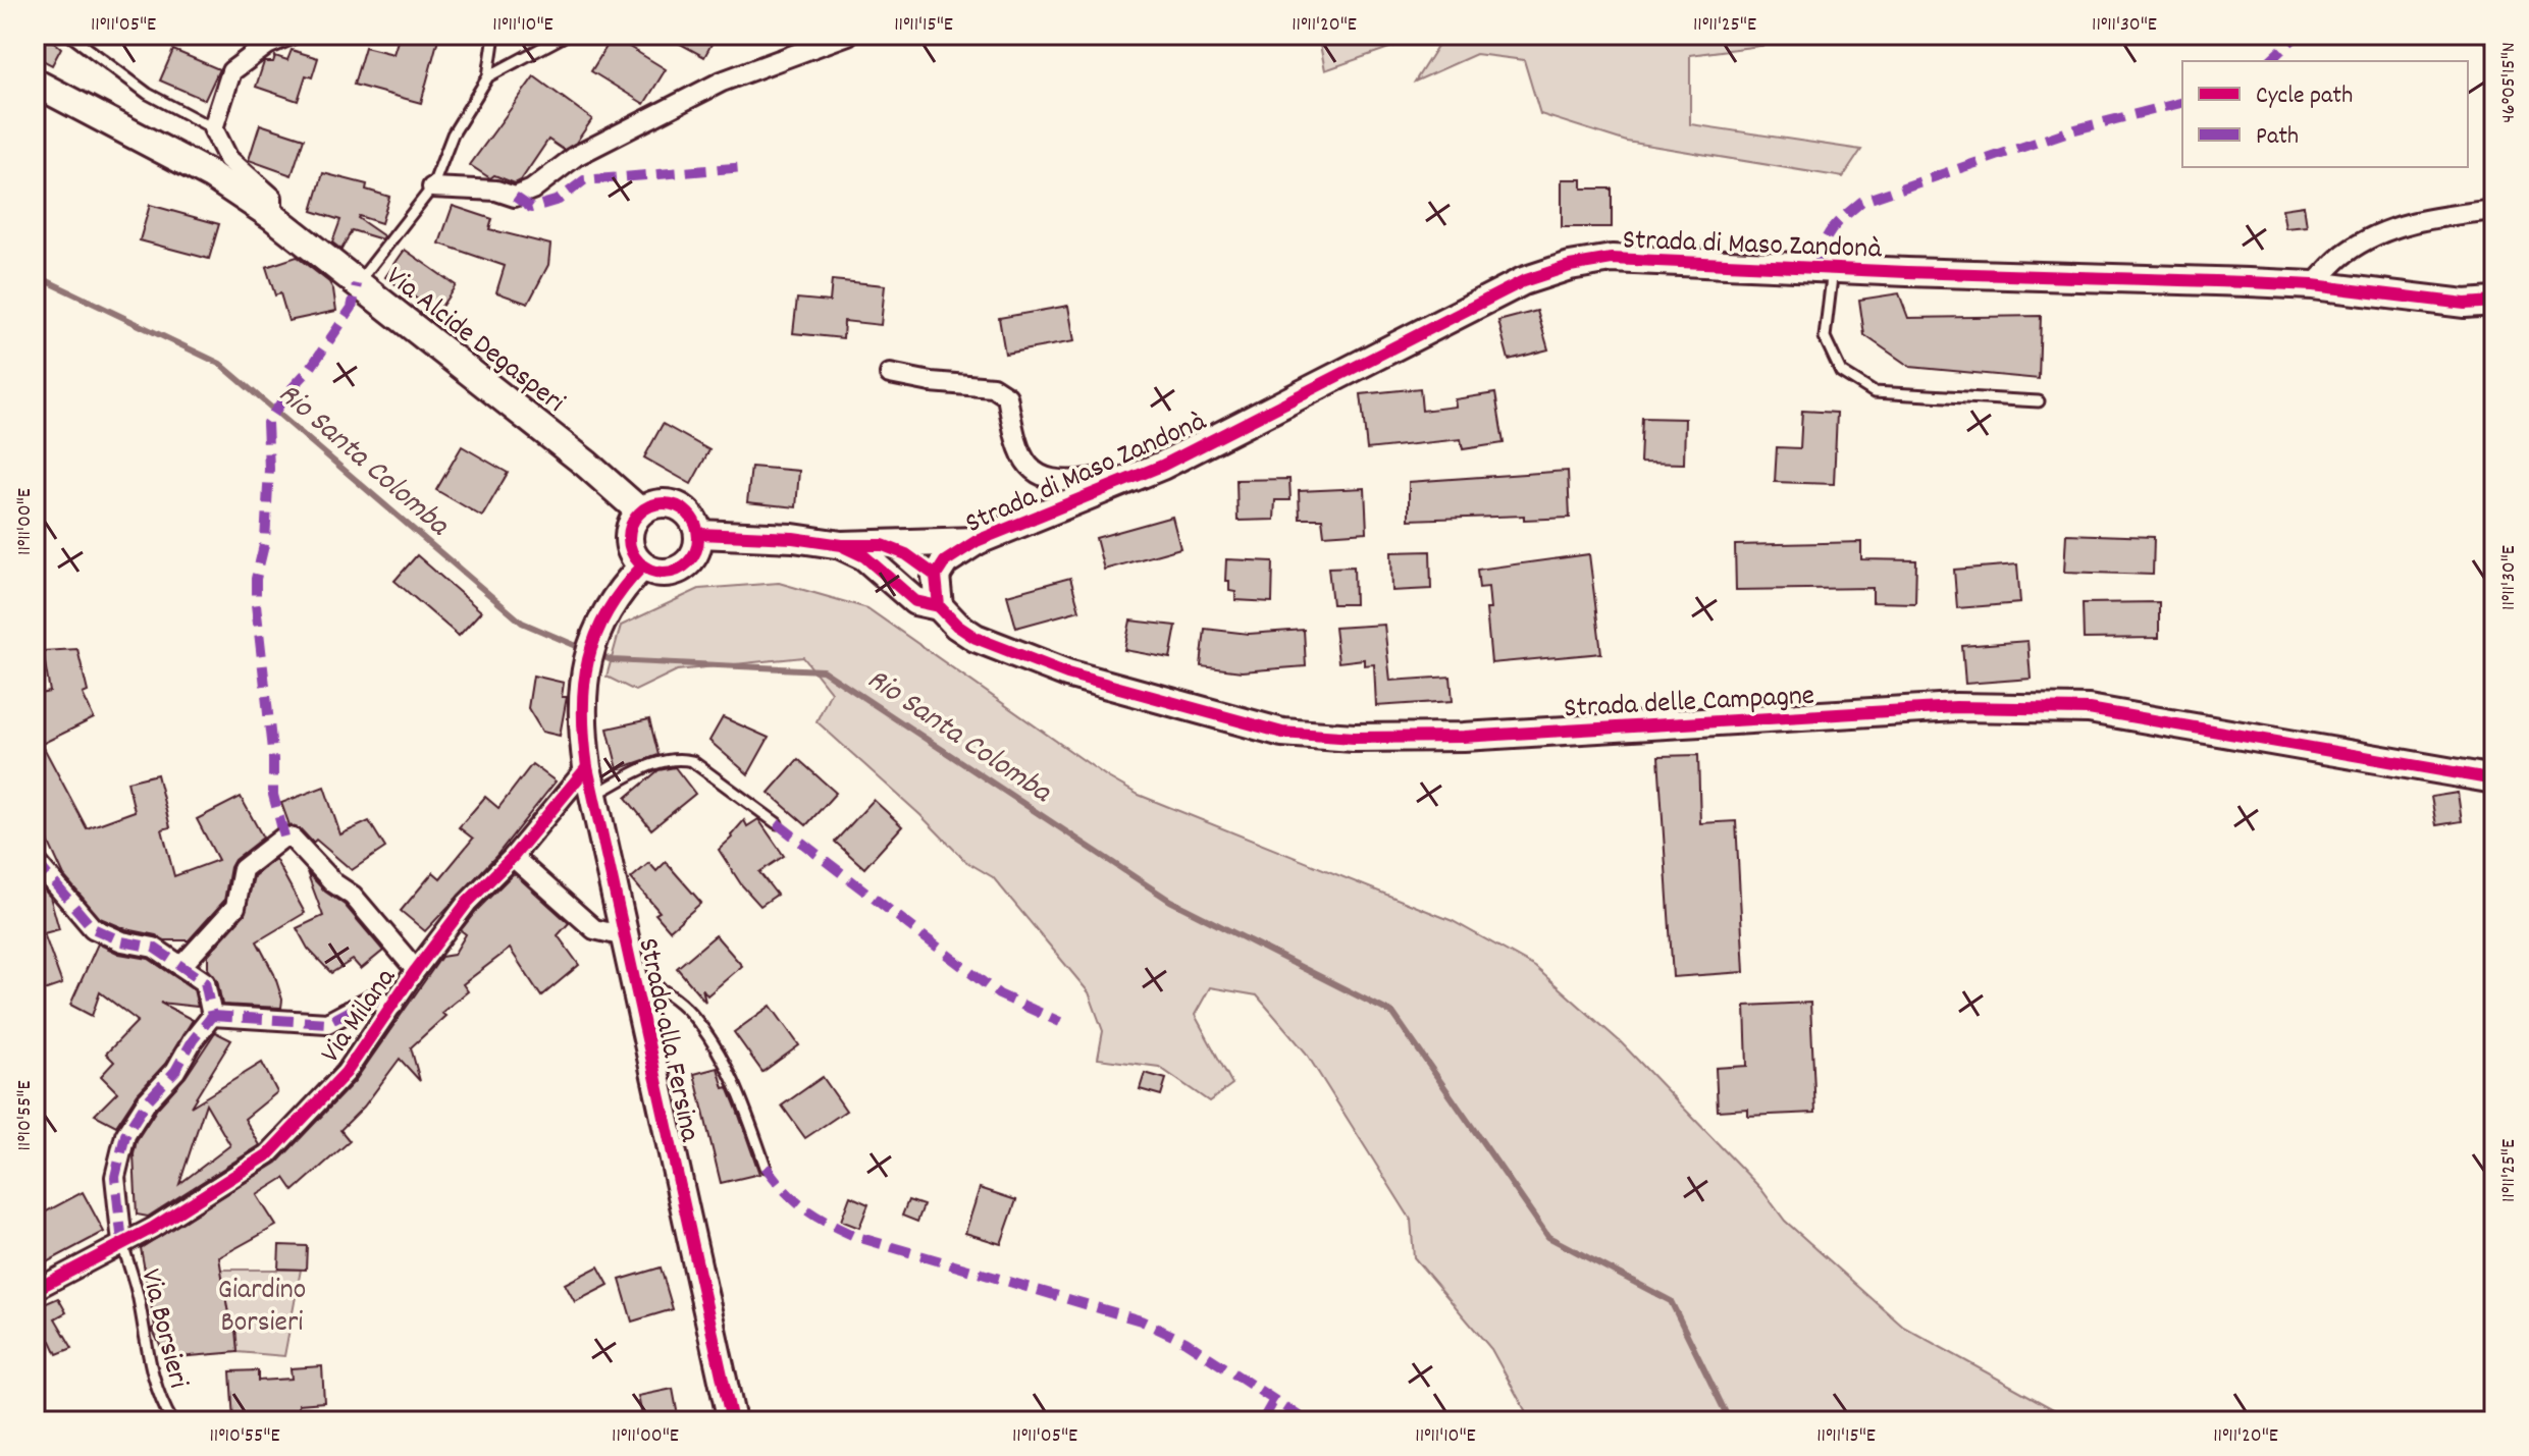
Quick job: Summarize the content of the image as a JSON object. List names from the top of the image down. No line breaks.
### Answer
{"streets":{"street":["Strada di Maso Zandonà","Via Alcide Degasperi","Strada delle Campagne","Via Milana","Strada alla Fersina"],"lane":["Via Borsieri"]},"crossings":[["Via Alcide Degasperi","Strada alla Fersina"],["Via Milana","Strada alla Fersina"],["Via Milana","Via Borsieri"]],"water":["Rio Santa Colomba"],"parks":["Giardino Borsieri"],"legend":["Cycle path","Path"],"coordinates":["11°11'05\"E","11°11'10\"E","11°11'15\"E","11°11'20\"E","11°11'25\"E","11°11'30\"E","46°05'15\"N","11°11'00\"E","11°10'55\"E"]}
